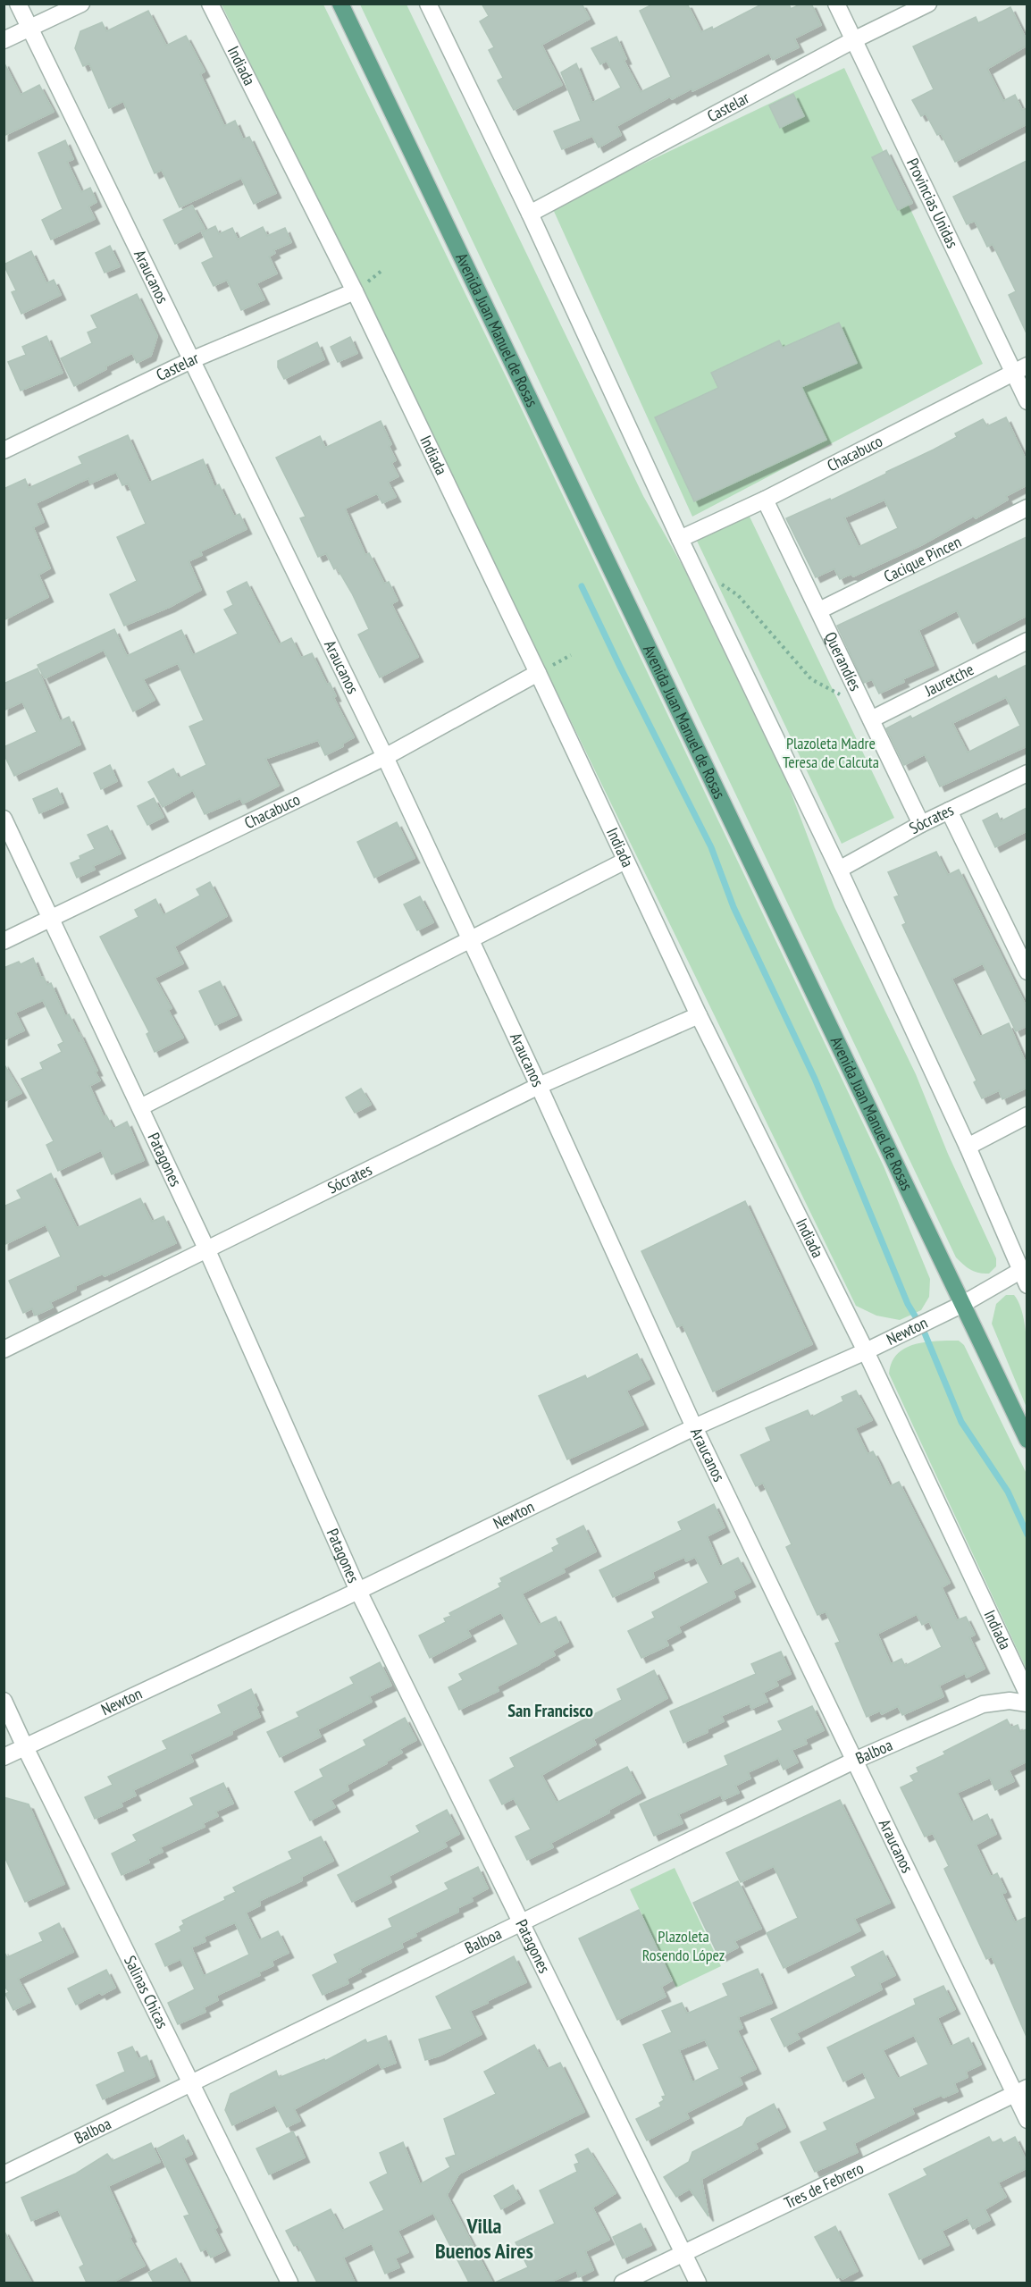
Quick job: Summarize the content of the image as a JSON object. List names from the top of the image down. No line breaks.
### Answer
{"streets":{"main road":["Avenida Juan Manuel de Rosas"],"street":["Indiada","Castelar","Provincias Unidas","Araucanos","Chacabuco","Cacique Pincen","Querandíes","Jauretche","Sócrates","Patagones","Newton","Balboa","Salinas Chicas","Tres de Febrero"]},"crossings":[["Indiada","Castelar"],["Indiada","Chacabuco"],["Indiada","Sócrates"],["Indiada","Newton"],["Castelar","Provincias Unidas"],["Castelar","Araucanos"],["Provincias Unidas","Chacabuco"],["Araucanos","Chacabuco"],["Araucanos","Sócrates"],["Araucanos","Newton"],["Araucanos","Balboa"],["Araucanos","Tres de Febrero"],["Avenida Juan Manuel de Rosas","Newton"],["Chacabuco","Querandíes"],["Chacabuco","Patagones"],["Cacique Pincen","Querandíes"],["Querandíes","Jauretche"],["Querandíes","Sócrates"],["Sócrates","Patagones"],["Patagones","Newton"],["Patagones","Balboa"],["Patagones","Tres de Febrero"],["Newton","Salinas Chicas"],["Balboa","Salinas Chicas"]],"districts":["San Francisco","Villa Buenos Aires"],"parks":["Plazoleta Madre Teresa de Calcuta","Plazoleta Rosendo López"]}
